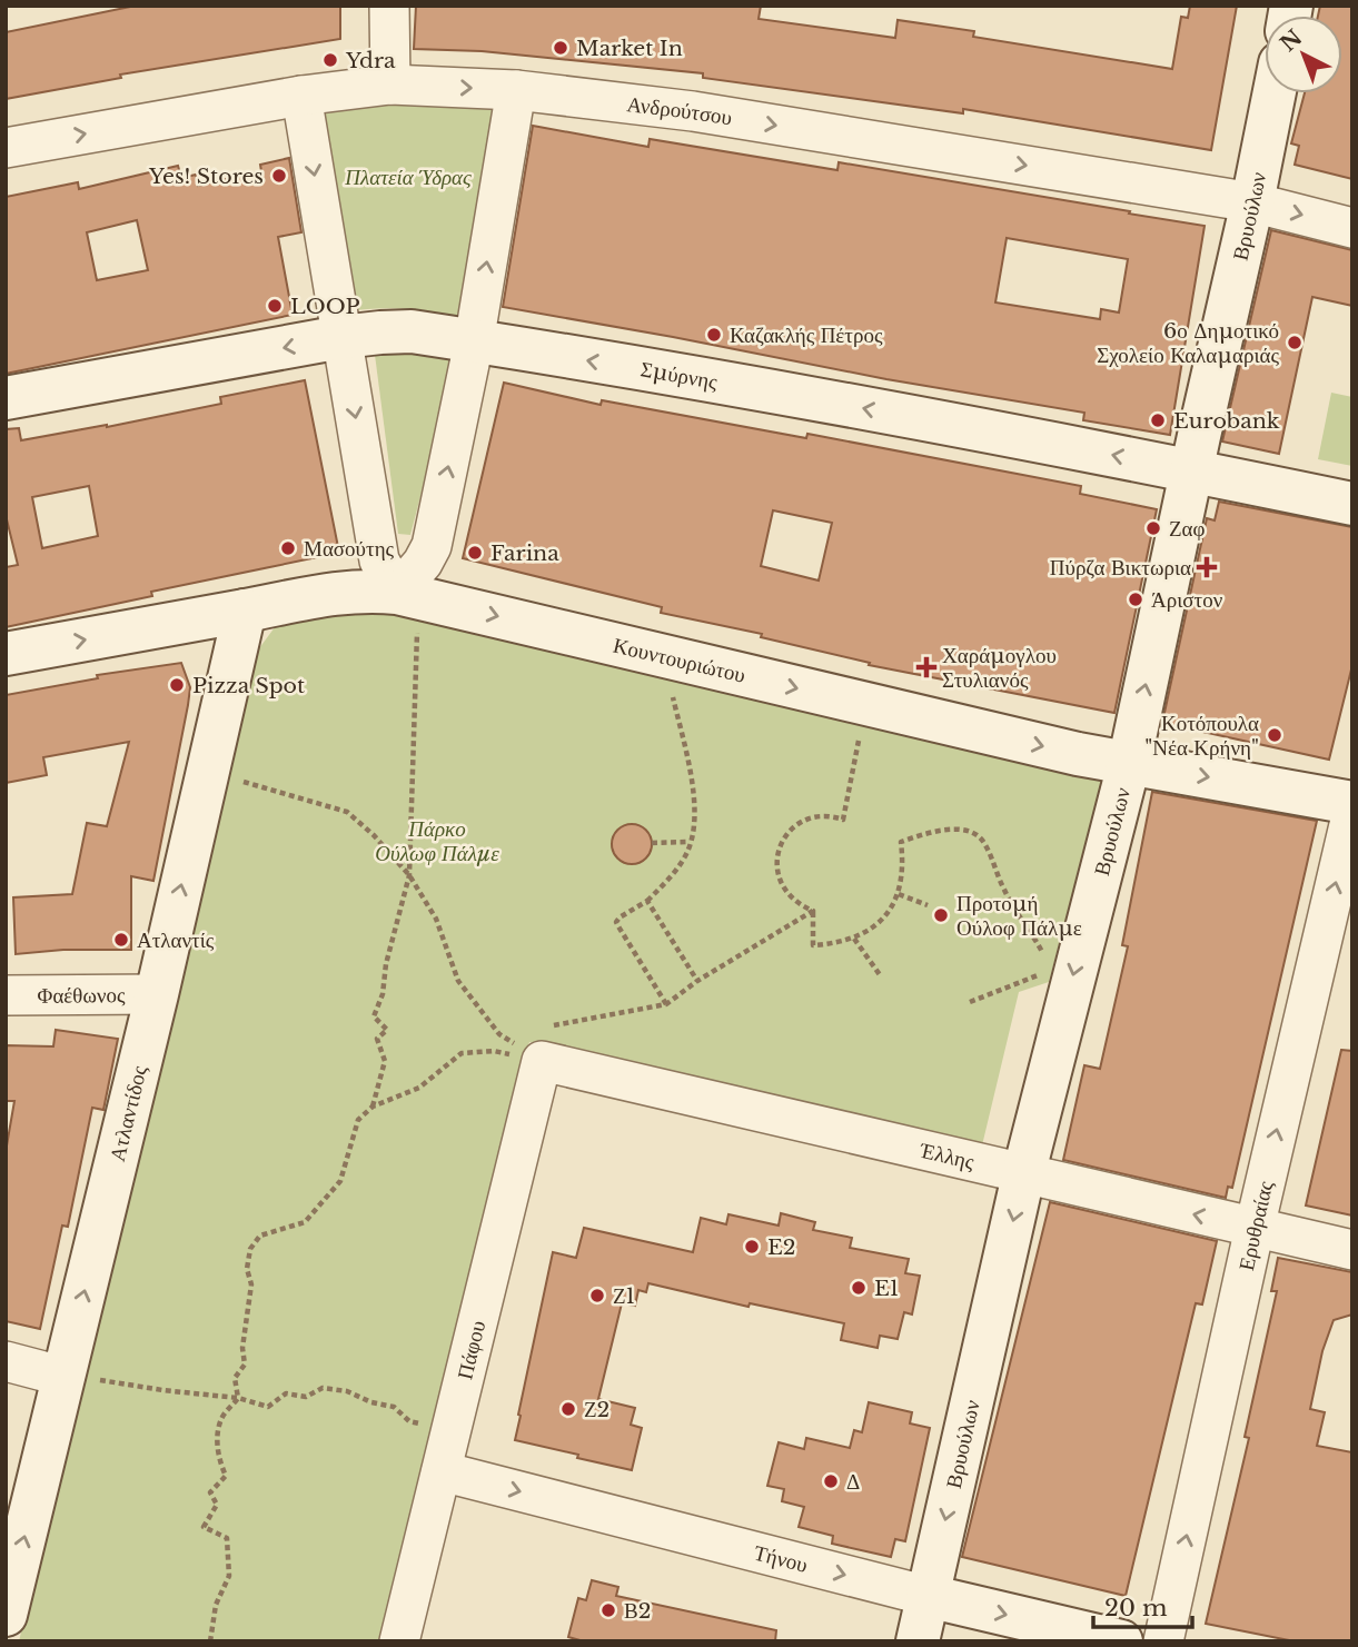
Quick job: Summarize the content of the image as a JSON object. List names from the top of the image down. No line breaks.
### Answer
{"streets":{"main road":["Βρυούλων","Σμύρνης","Κουντουριώτου","Ατλαντίδος","Τήνου"],"street":["Ανδρούτσου","Φαέθωνος","Έλλης","Ερυθραίας","Πάφου"]},"crossings":[["Ανδρούτσου","Βρυούλων"],["Βρυούλων","Σμύρνης"],["Βρυούλων","Κουντουριώτου"],["Βρυούλων","Έλλης"],["Βρυούλων","Τήνου"],["Κουντουριώτου","Ατλαντίδος"],["Φαέθωνος","Ατλαντίδος"],["Έλλης","Ερυθραίας"],["Έλλης","Πάφου"],["Πάφου","Τήνου"]],"one_way":["Ανδρούτσου","Σμύρνης","Κουντουριώτου","Ατλαντίδος","Ερυθραίας","Τήνου"],"parks":["Πλατεία Ύδρας","Πάρκο Ούλωφ Πάλμε"],"places":{"other":["Market In","Ydra","Yes! Stores","LOOP","Καζακλής Πέτρος","6ο Δημοτικό Σχολείο Καλαμαριάς","Eurobank","Ζαφ","Μασούτης","Farina","Άριστον","Pizza Spot","Κοτόπουλα \"Νέα Κρήνη\"","Προτομή Ούλοφ Πάλμε","Ατλαντίς","E2","E1","Ζ1","Ζ2","Δ","Β2"],"health":["Πύρζα Βικτωρια","Χαράμογλου Στυλιανός"]},"scale_bar":"20 m","north":"top left"}
